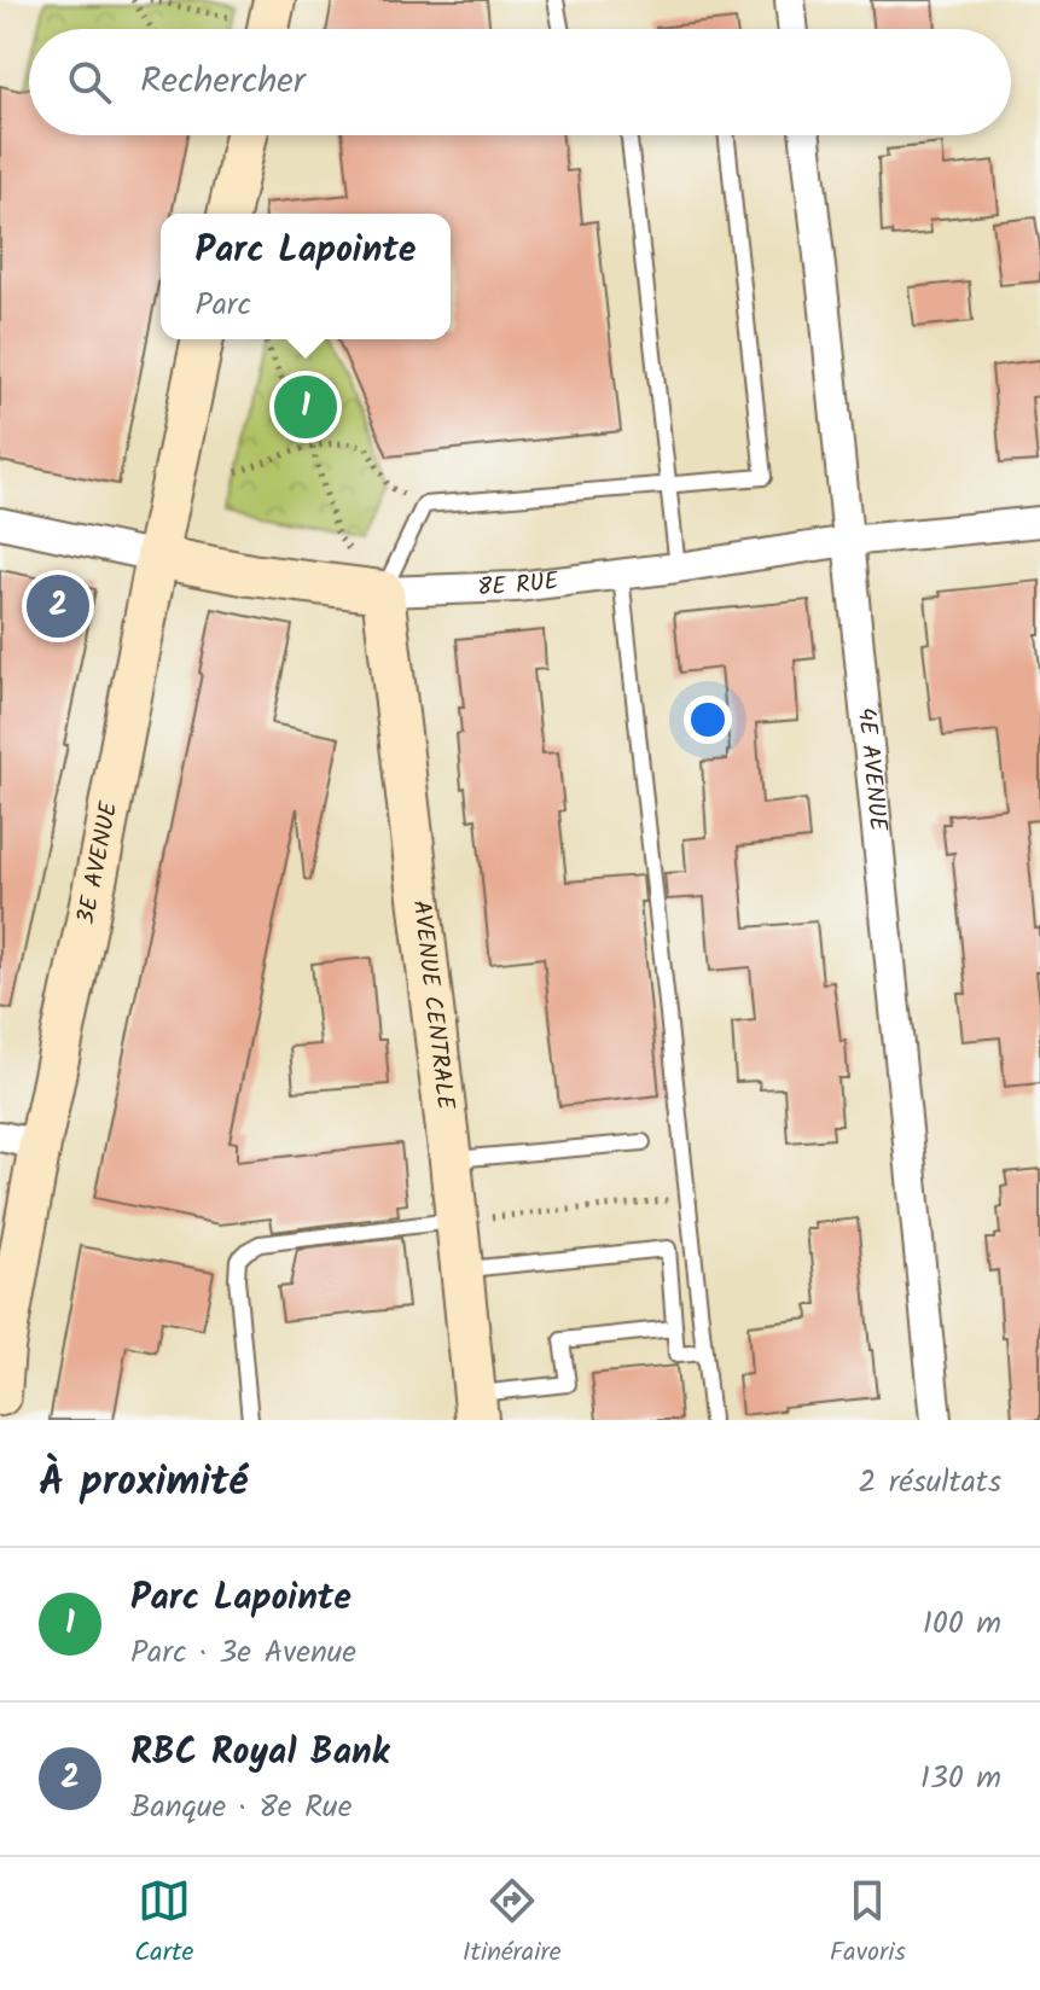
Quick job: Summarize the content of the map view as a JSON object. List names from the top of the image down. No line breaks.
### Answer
{"streets":{"main road":["8E RUE","3E AVENUE","AVENUE CENTRALE"],"street":["4E AVENUE"]},"crossings":[["8E RUE","4E AVENUE"],["8E RUE","3E AVENUE"],["8E RUE","AVENUE CENTRALE"]],"page":{"search":"Rechercher","popup":["Parc Lapointe","Parc"],"pins":["1","2"],"heading":["À proximité","2 résultats"],"list":[{"mark":"1","name":"Parc Lapointe","note":"Parc · 3e Avenue","value":"100 m"},{"mark":"2","name":"RBC Royal Bank","note":"Banque · 8e Rue","value":"130 m"}],"nav":["Carte","Itinéraire","Favoris"]}}
